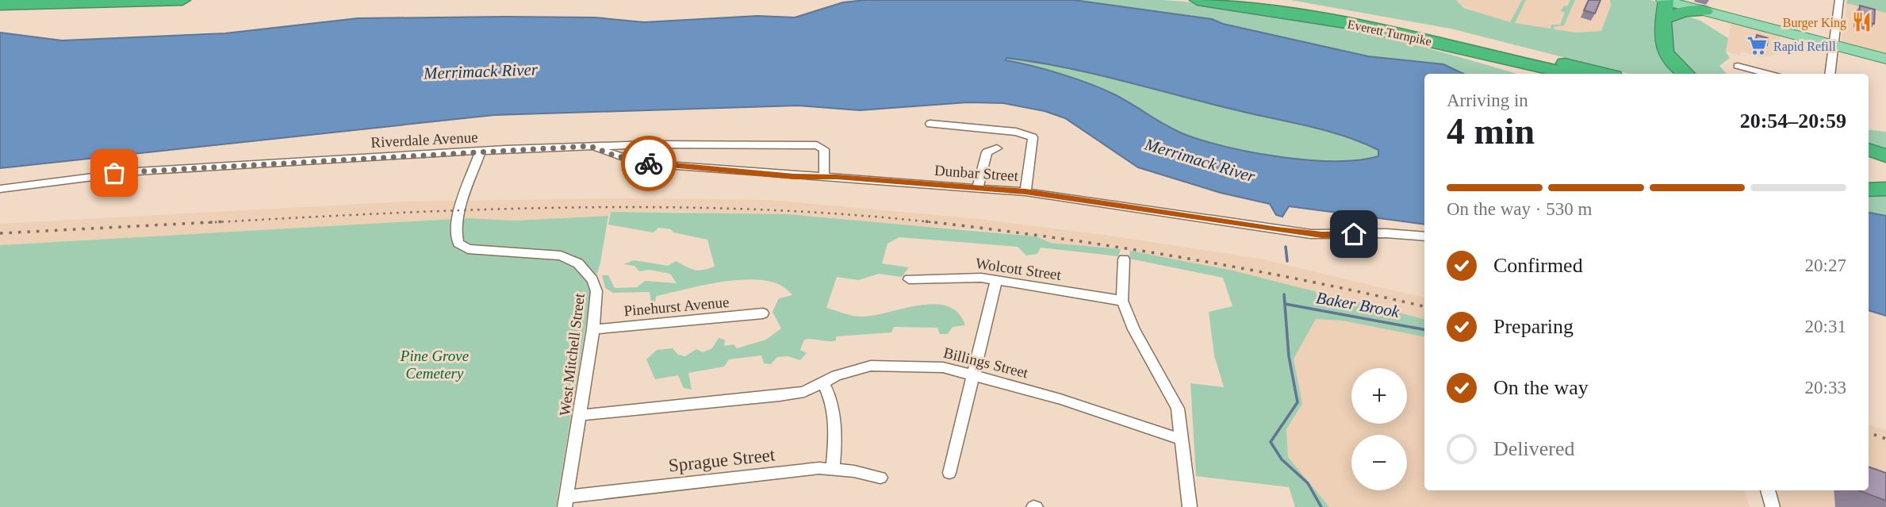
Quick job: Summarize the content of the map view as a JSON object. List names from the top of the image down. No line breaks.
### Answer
{"streets":{"highway":["Everett Turnpike"],"street":["Riverdale Avenue","Dunbar Street","Wolcott Street","Pinehurst Avenue","West Mitchell Street","Billings Street","Sprague Street"]},"crossings":[["Riverdale Avenue","Dunbar Street"],["Riverdale Avenue","West Mitchell Street"],["Pinehurst Avenue","West Mitchell Street"],["West Mitchell Street","Billings Street"],["West Mitchell Street","Sprague Street"]],"water":["Merrimack River","Baker Brook"],"parks":["Pine Grove Cemetery"],"places":{"restaurant":["Burger King"],"supermarket":["Rapid Refill"]},"page":{"heading":["4 min","Arriving in","20:54–20:59"],"bar":"On the way · 530 m","list":[["Confirmed","20:27"],["Preparing","20:31"],["On the way","20:33"],"Delivered"],"map_buttons":["+","−"]}}
